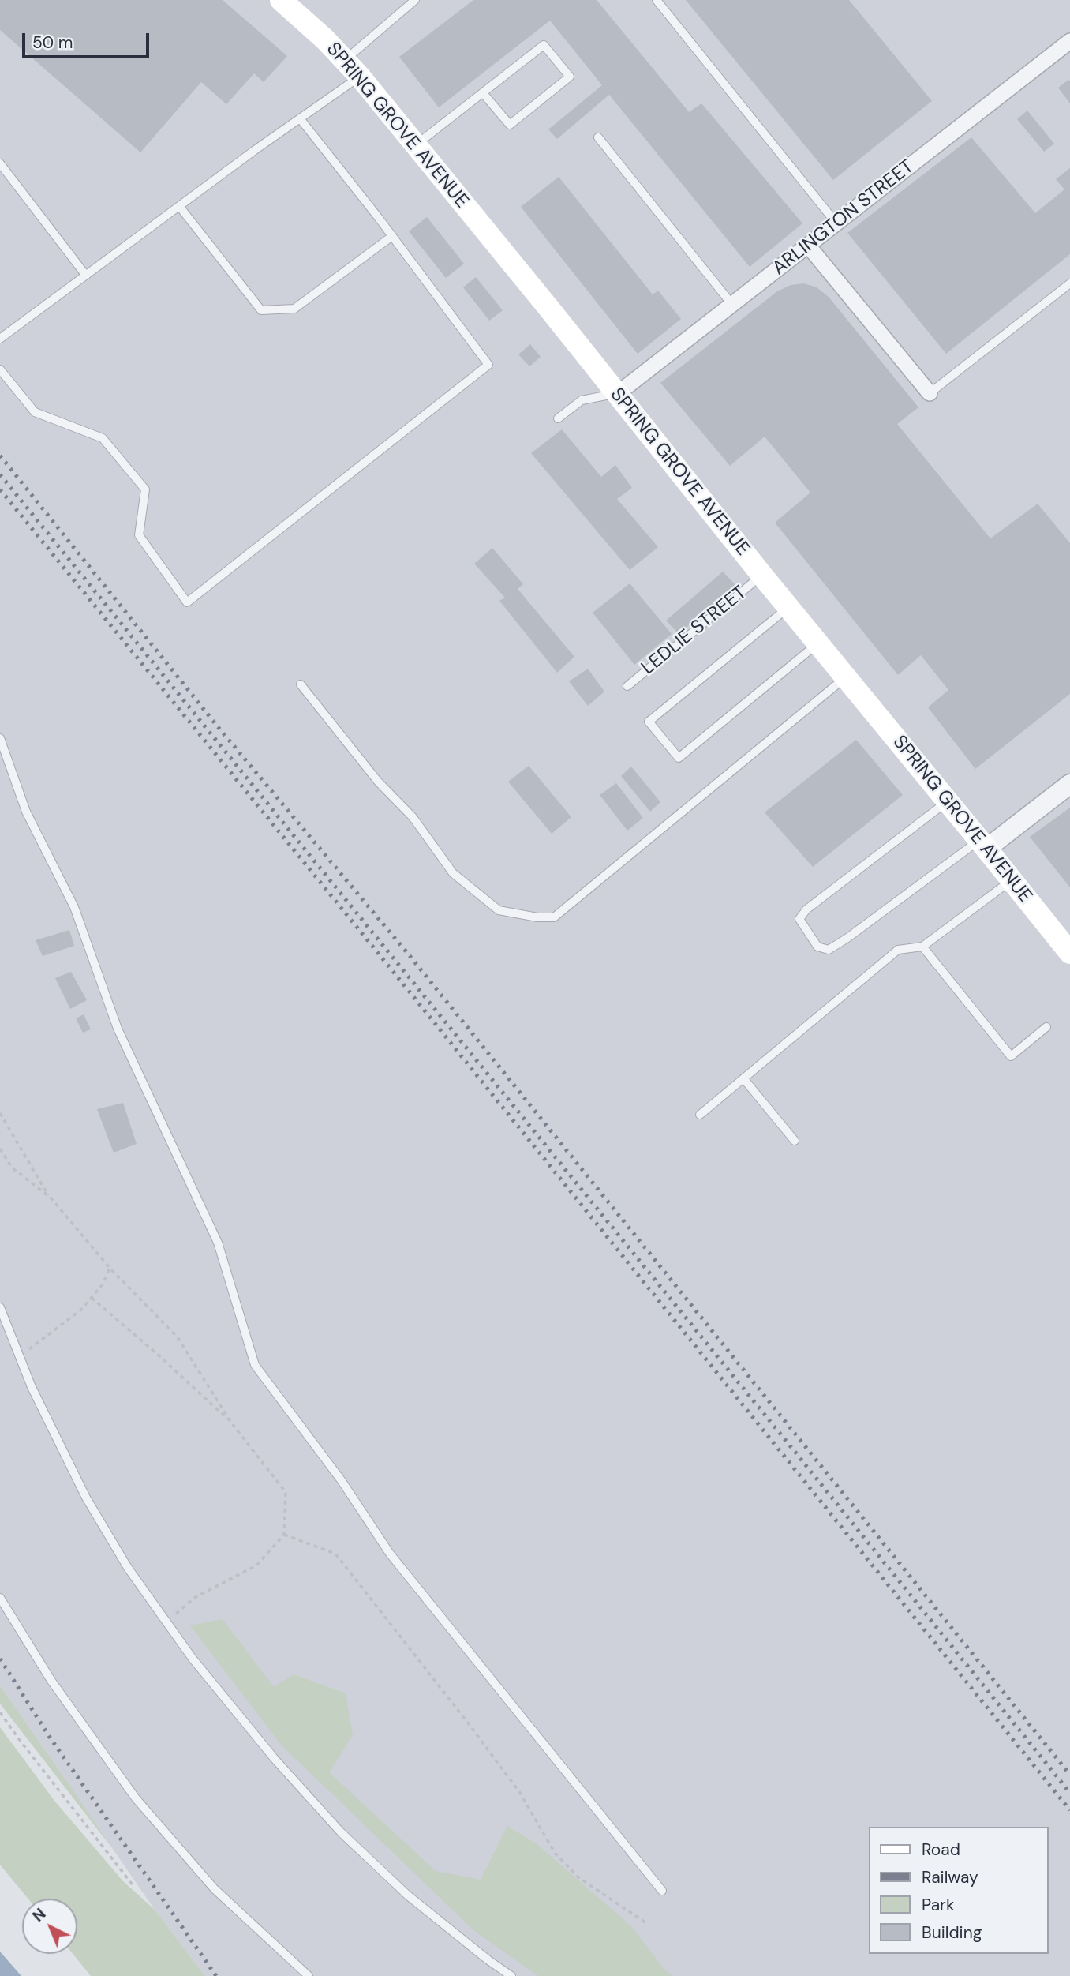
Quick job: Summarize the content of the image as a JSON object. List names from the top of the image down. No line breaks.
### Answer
{"streets":{"main road":["SPRING GROVE AVENUE"],"street":["ARLINGTON STREET"],"lane":["LEDLIE STREET"]},"crossings":[["SPRING GROVE AVENUE","ARLINGTON STREET"],["SPRING GROVE AVENUE","LEDLIE STREET"]],"legend":["Road","Railway","Park","Building"],"scale_bar":"50 m","north":"top left"}
